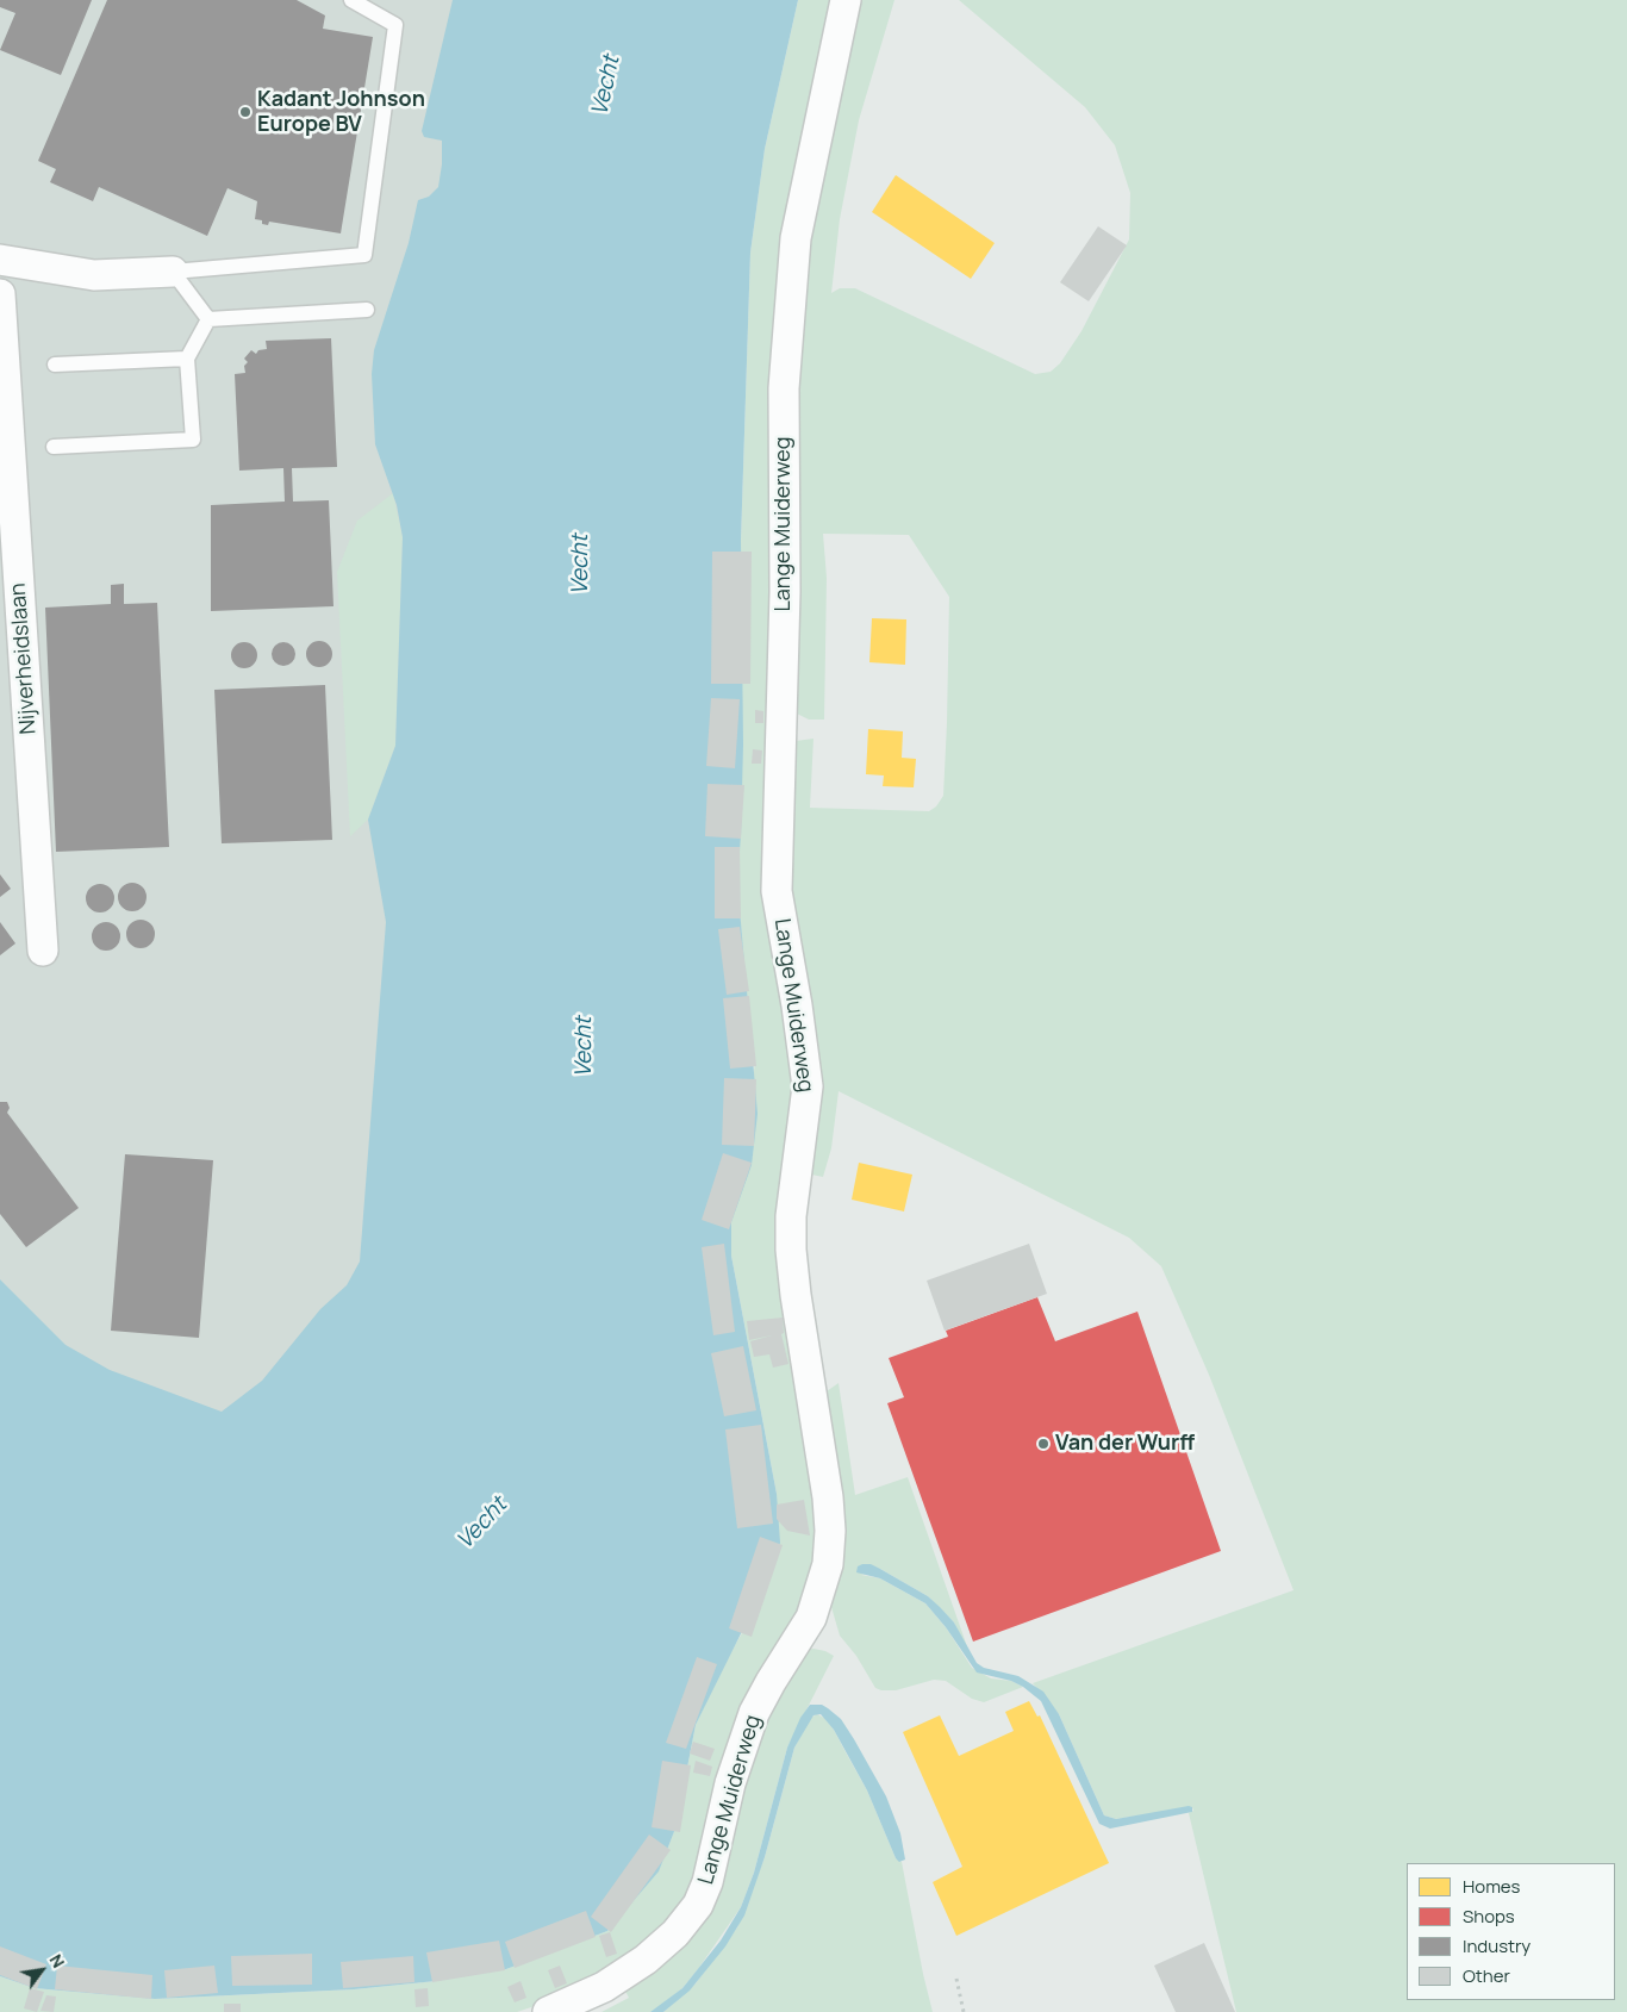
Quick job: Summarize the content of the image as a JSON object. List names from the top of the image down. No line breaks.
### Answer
{"streets":{"street":["Lange Muiderweg","Nijverheidslaan"]},"water":["Vecht"],"places":["Kadant Johnson Europe BV","Van der Wurff"],"legend":["Homes","Shops","Industry","Other"],"north":"top right"}
